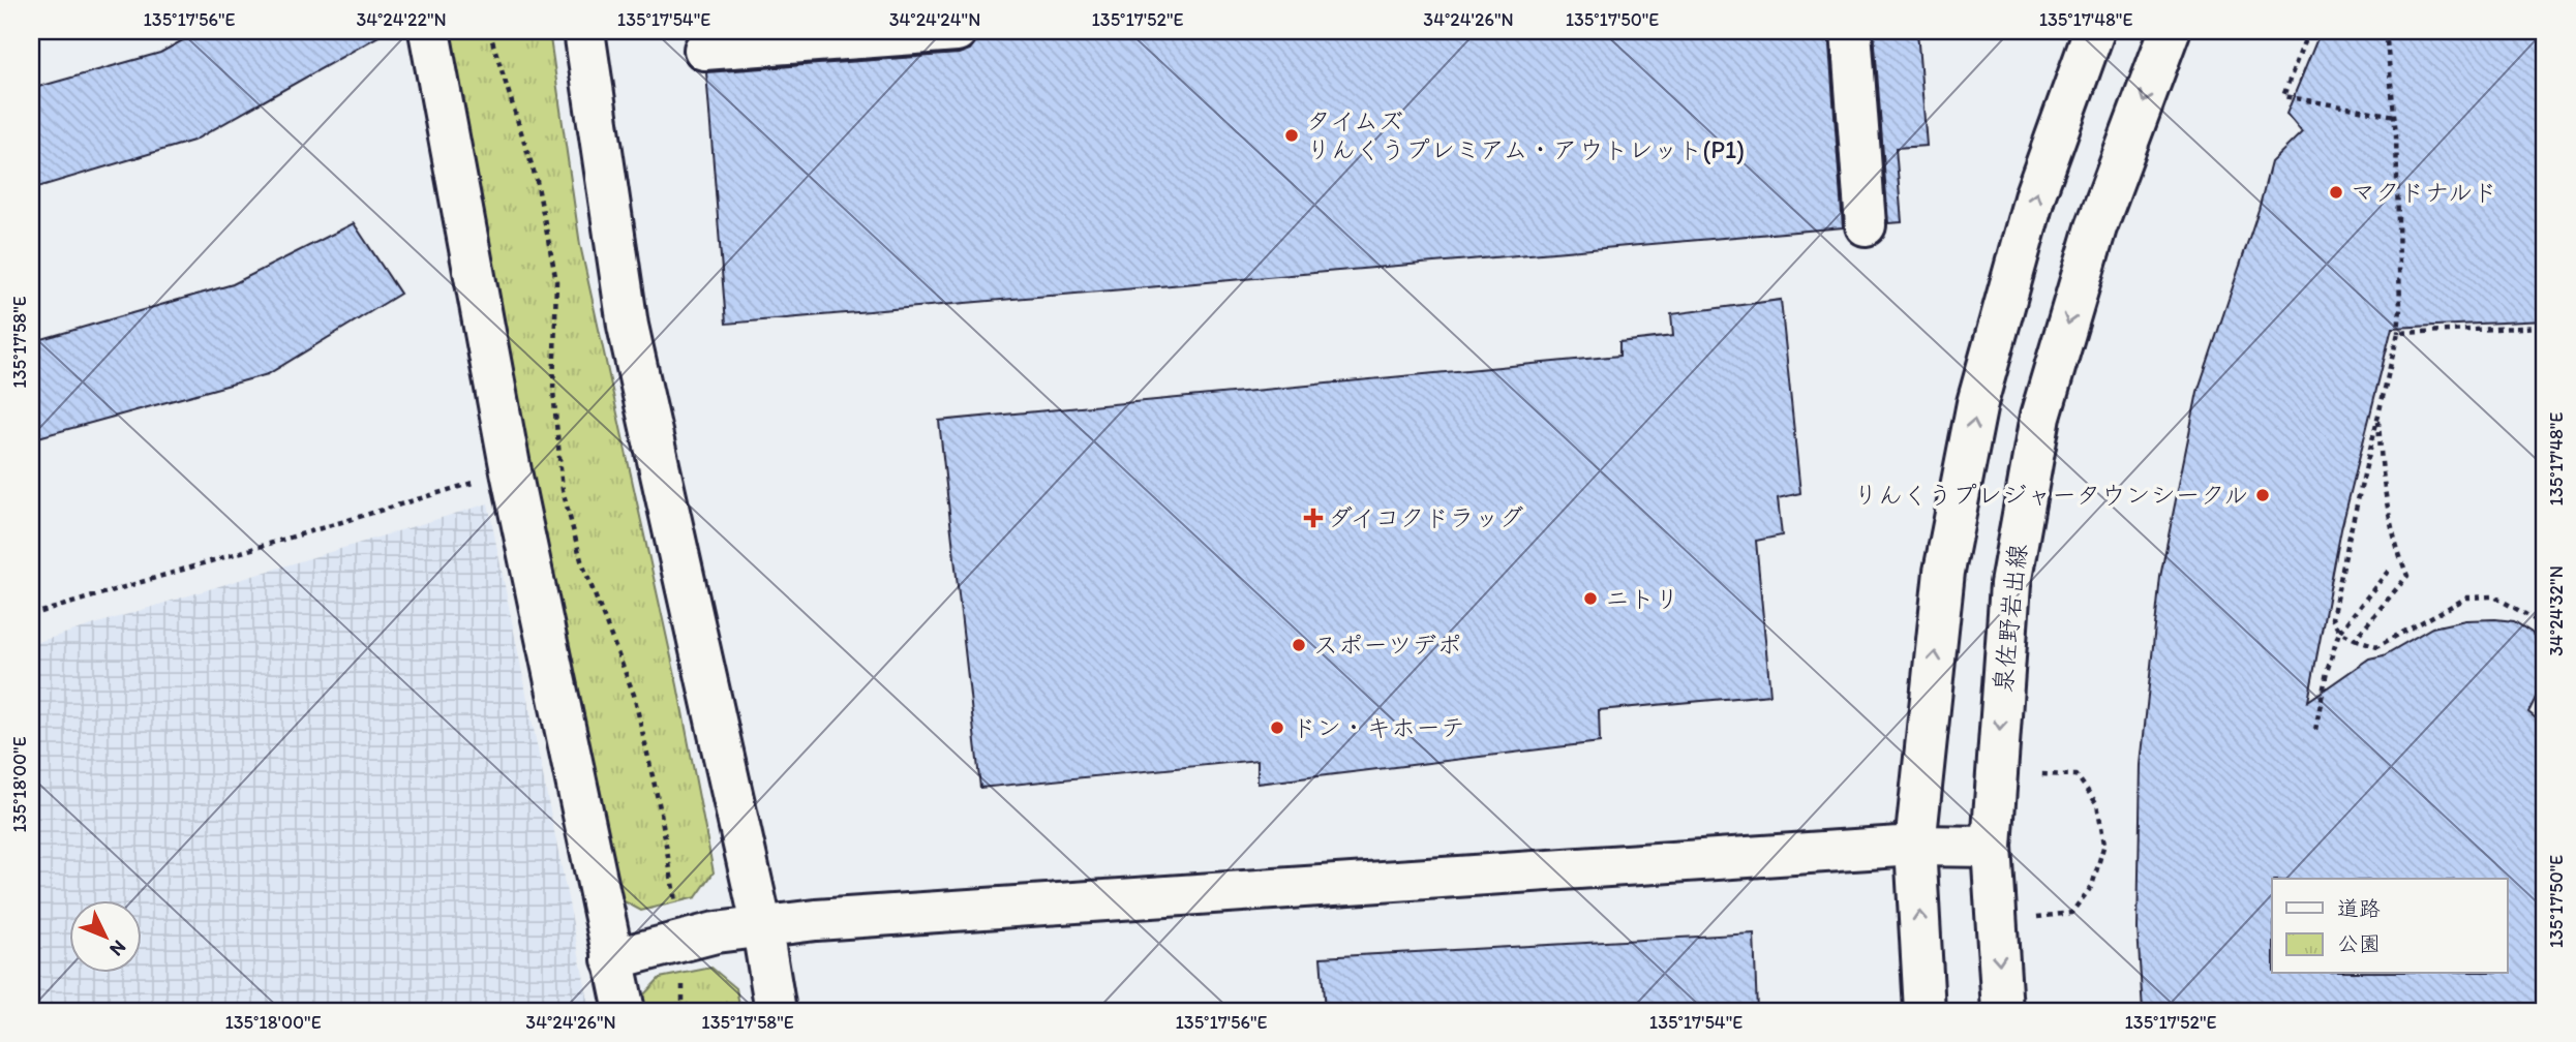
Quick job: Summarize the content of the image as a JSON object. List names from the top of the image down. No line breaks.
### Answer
{"streets":{"street":["泉佐野岩出線"]},"places":{"other":["タイムズ りんくうプレミアム・アウトレット(P1)","マクドナルド","りんくうプレジャータウンシークル","ニトリ","スポーツデポ","ドン・キホーテ"],"health":["ダイコクドラッグ"]},"legend":["道路","公園"],"north":"bottom right","coordinates":["135°17'56\"E","34°24'22\"N","135°17'54\"E","34°24'24\"N","135°17'52\"E","34°24'26\"N","135°17'50\"E","135°17'48\"E","135°17'58\"E","34°24'32\"N","135°18'00\"E"]}
